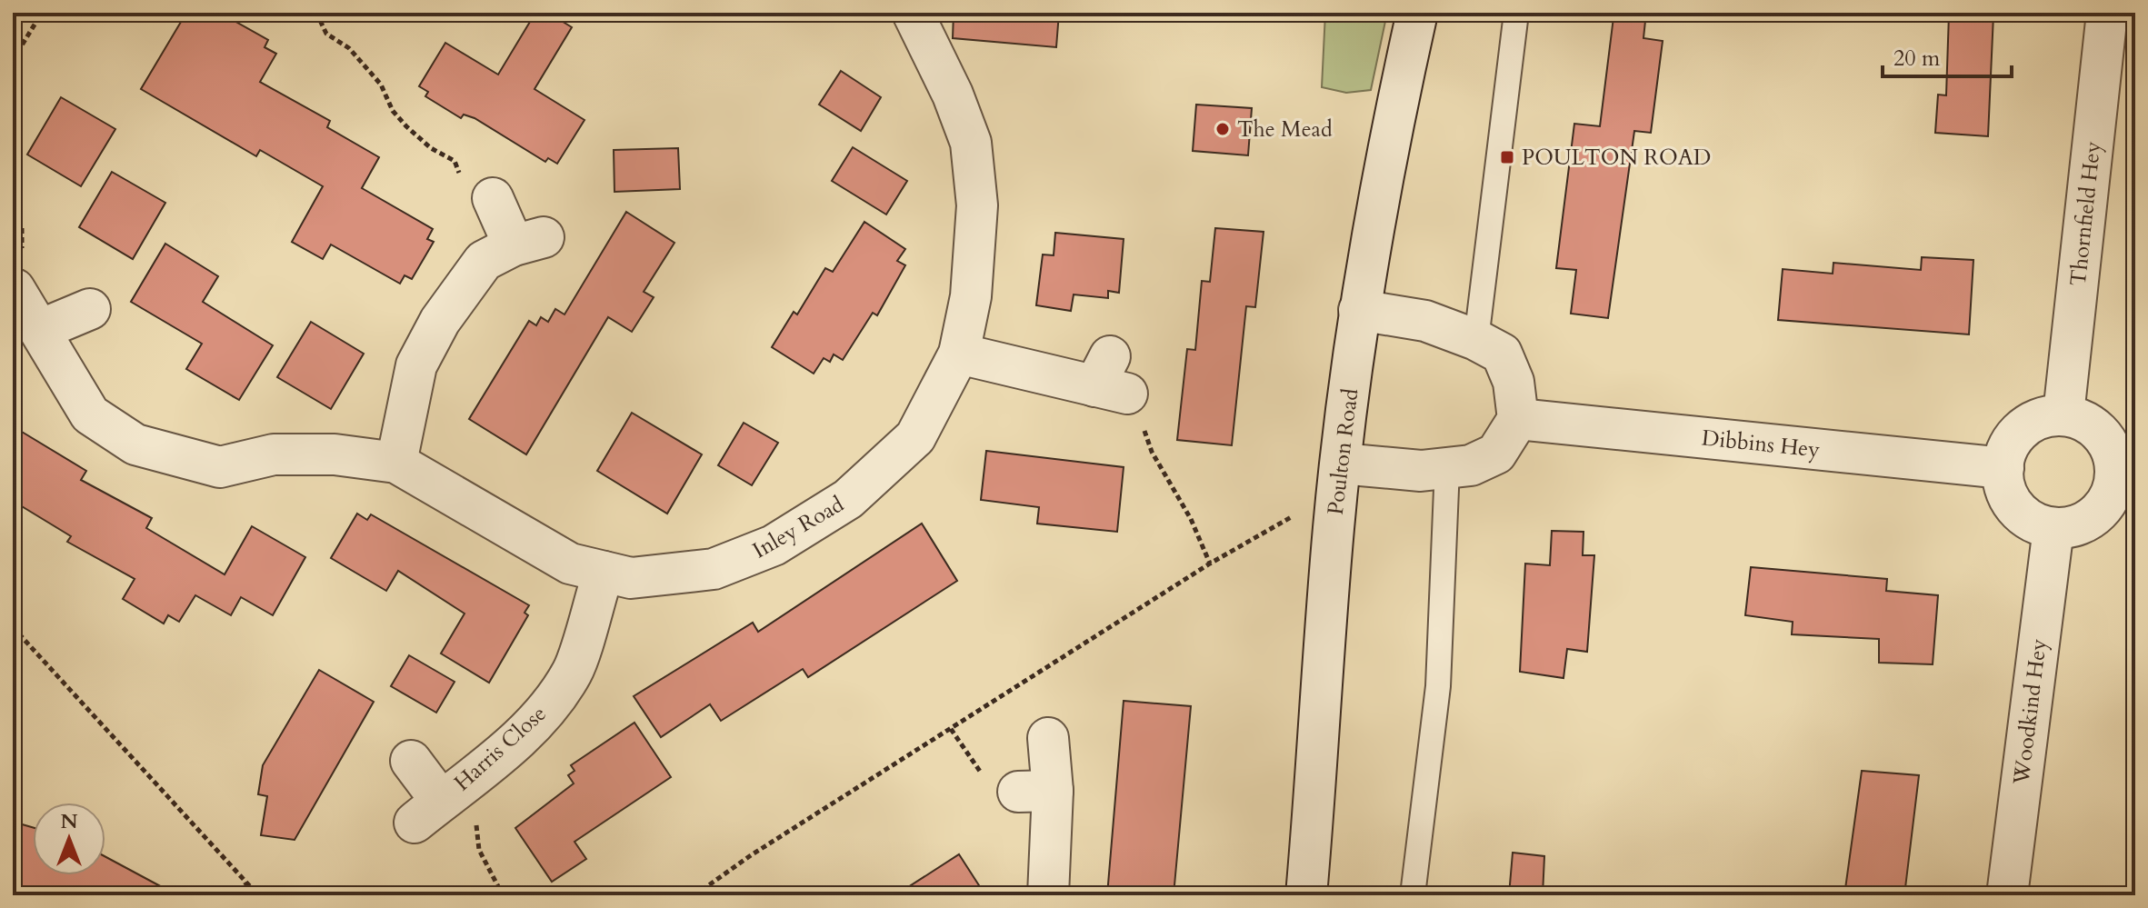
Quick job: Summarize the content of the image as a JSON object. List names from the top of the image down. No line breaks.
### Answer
{"streets":{"street":["Thornfield Hey","Dibbins Hey","Poulton Road","Inley Road","Woodkind Hey","Harris Close"]},"crossings":[["Thornfield Hey","Dibbins Hey"],["Thornfield Hey","Woodkind Hey"],["Dibbins Hey","Woodkind Hey"],["Inley Road","Harris Close"]],"places":{"other":["The Mead"],"transit":["POULTON ROAD"]},"scale_bar":"20 m","north":"top"}
